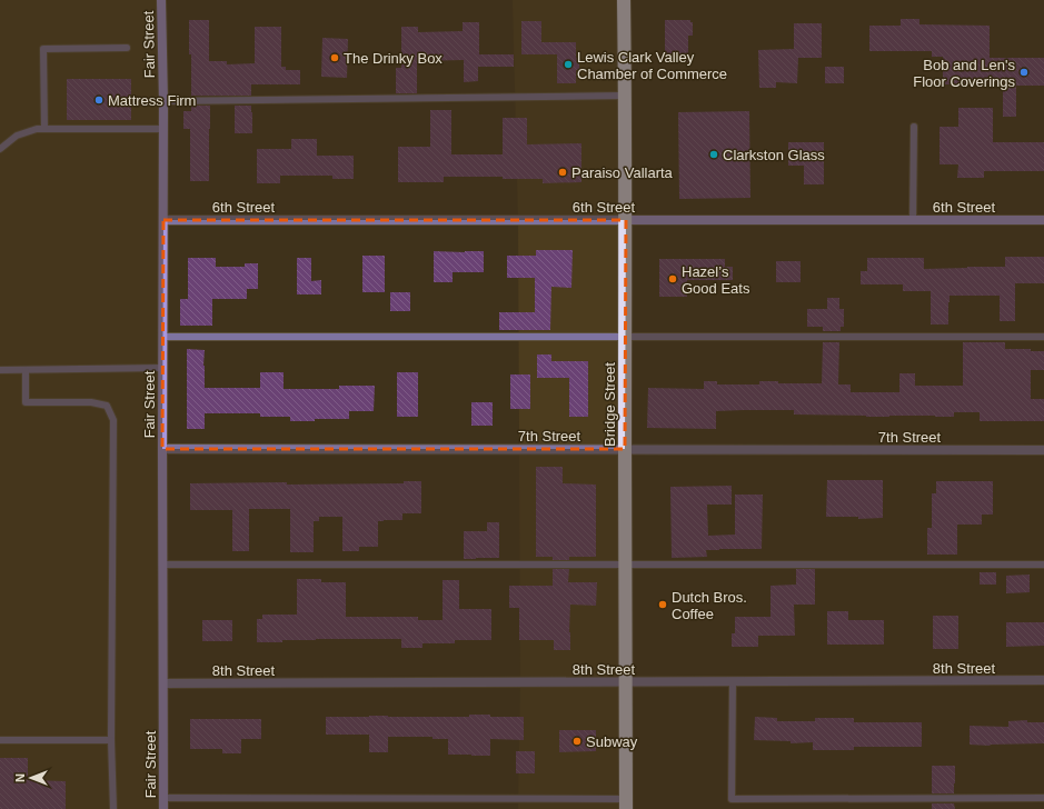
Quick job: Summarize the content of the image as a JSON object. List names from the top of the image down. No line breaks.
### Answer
{"streets":{"highway":["Bridge Street"],"street":["Fair Street","6th Street","7th Street","8th Street"]},"crossings":[["Fair Street","6th Street"],["Fair Street","7th Street"],["Fair Street","8th Street"],["6th Street","Bridge Street"],["Bridge Street","7th Street"],["Bridge Street","8th Street"]],"places":["The Drinky Box","Lewis Clark Valley Chamber of Commerce","Bob and Len's Floor Coverings","Mattress Firm","Clarkston Glass","Paraiso Vallarta","Hazel’s Good Eats","Dutch Bros. Coffee","Subway"],"north":"left"}
